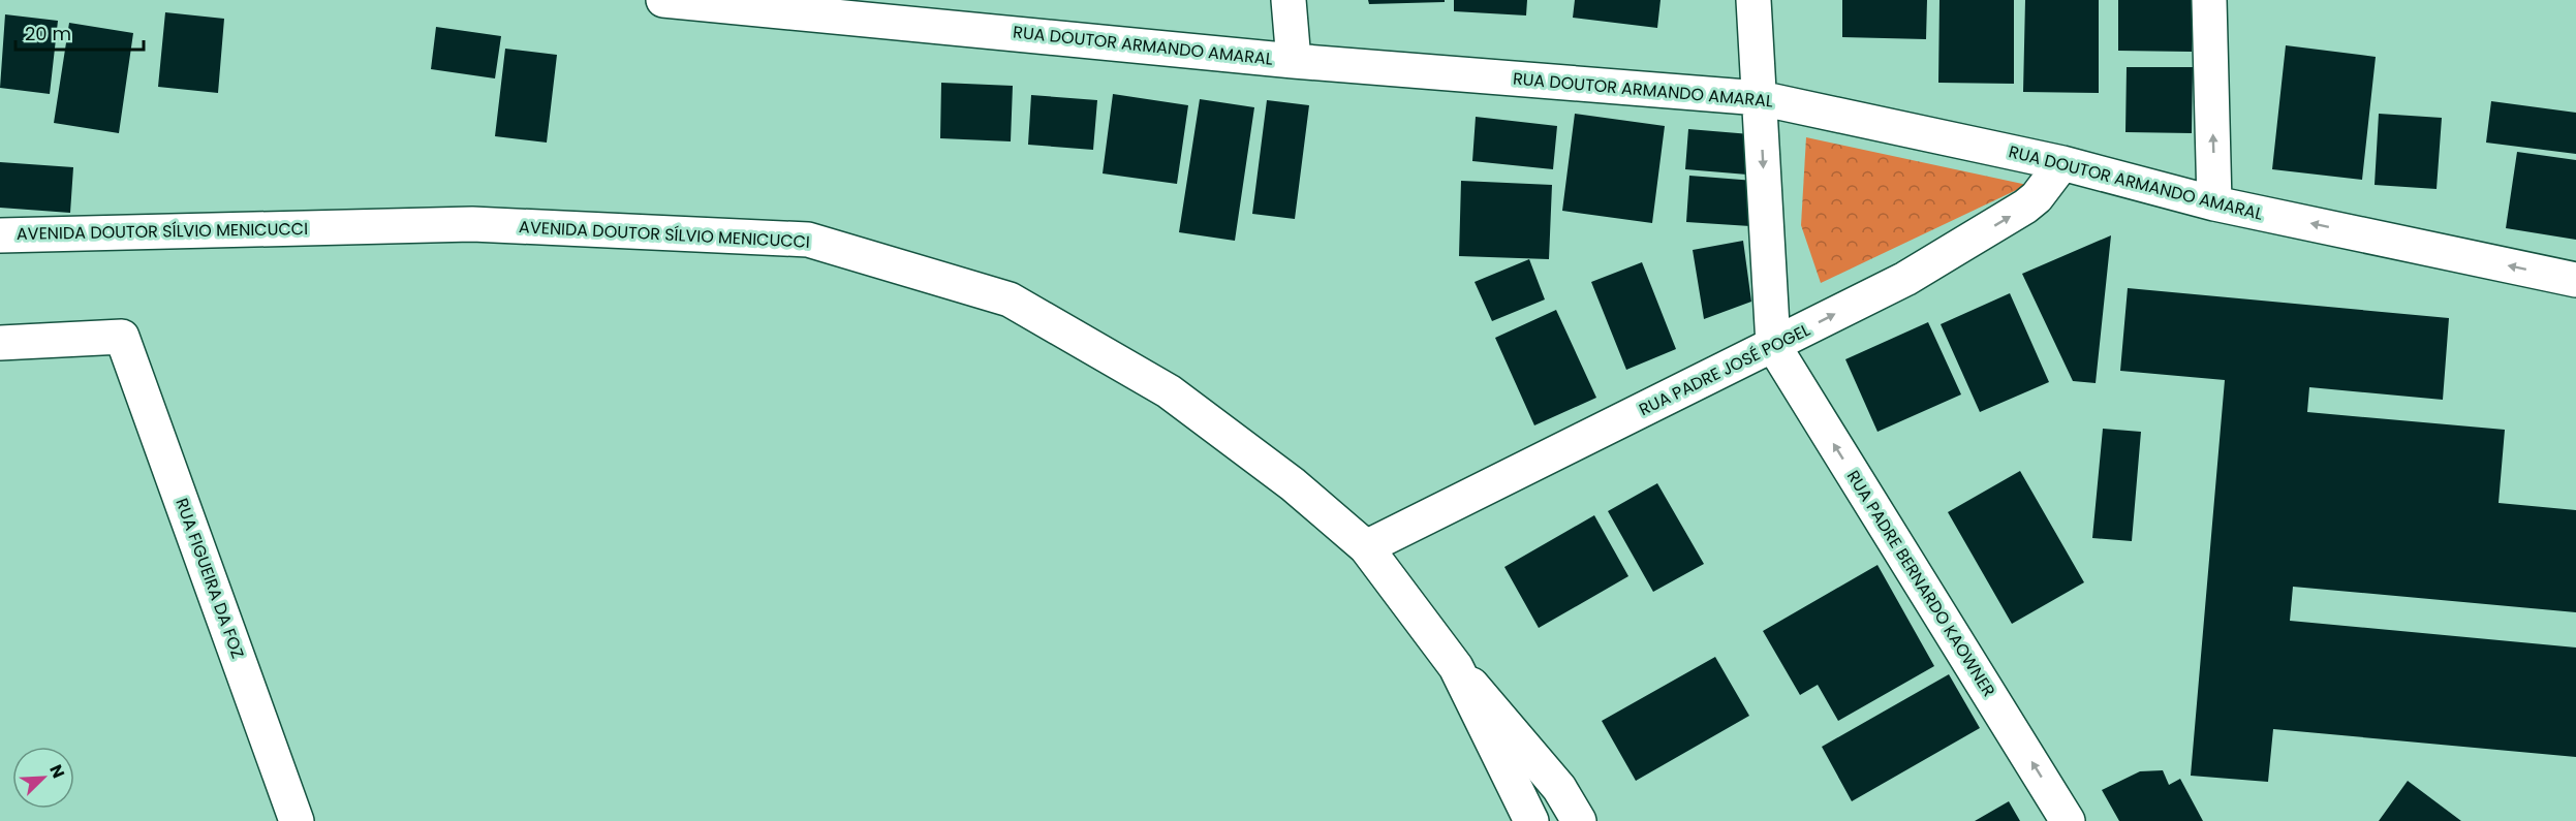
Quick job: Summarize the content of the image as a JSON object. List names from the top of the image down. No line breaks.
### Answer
{"streets":{"street":["RUA DOUTOR ARMANDO AMARAL","AVENIDA DOUTOR SÍLVIO MENICUCCI","RUA PADRE JOSÉ POGEL","RUA FIGUEIRA DA FOZ","RUA PADRE BERNARDO KAOWNER"]},"crossings":[["RUA DOUTOR ARMANDO AMARAL","RUA PADRE JOSÉ POGEL"],["AVENIDA DOUTOR SÍLVIO MENICUCCI","RUA PADRE JOSÉ POGEL"],["RUA PADRE JOSÉ POGEL","RUA PADRE BERNARDO KAOWNER"]],"one_way":["RUA PADRE JOSÉ POGEL","RUA PADRE BERNARDO KAOWNER"],"scale_bar":"20 m","north":"top right"}
